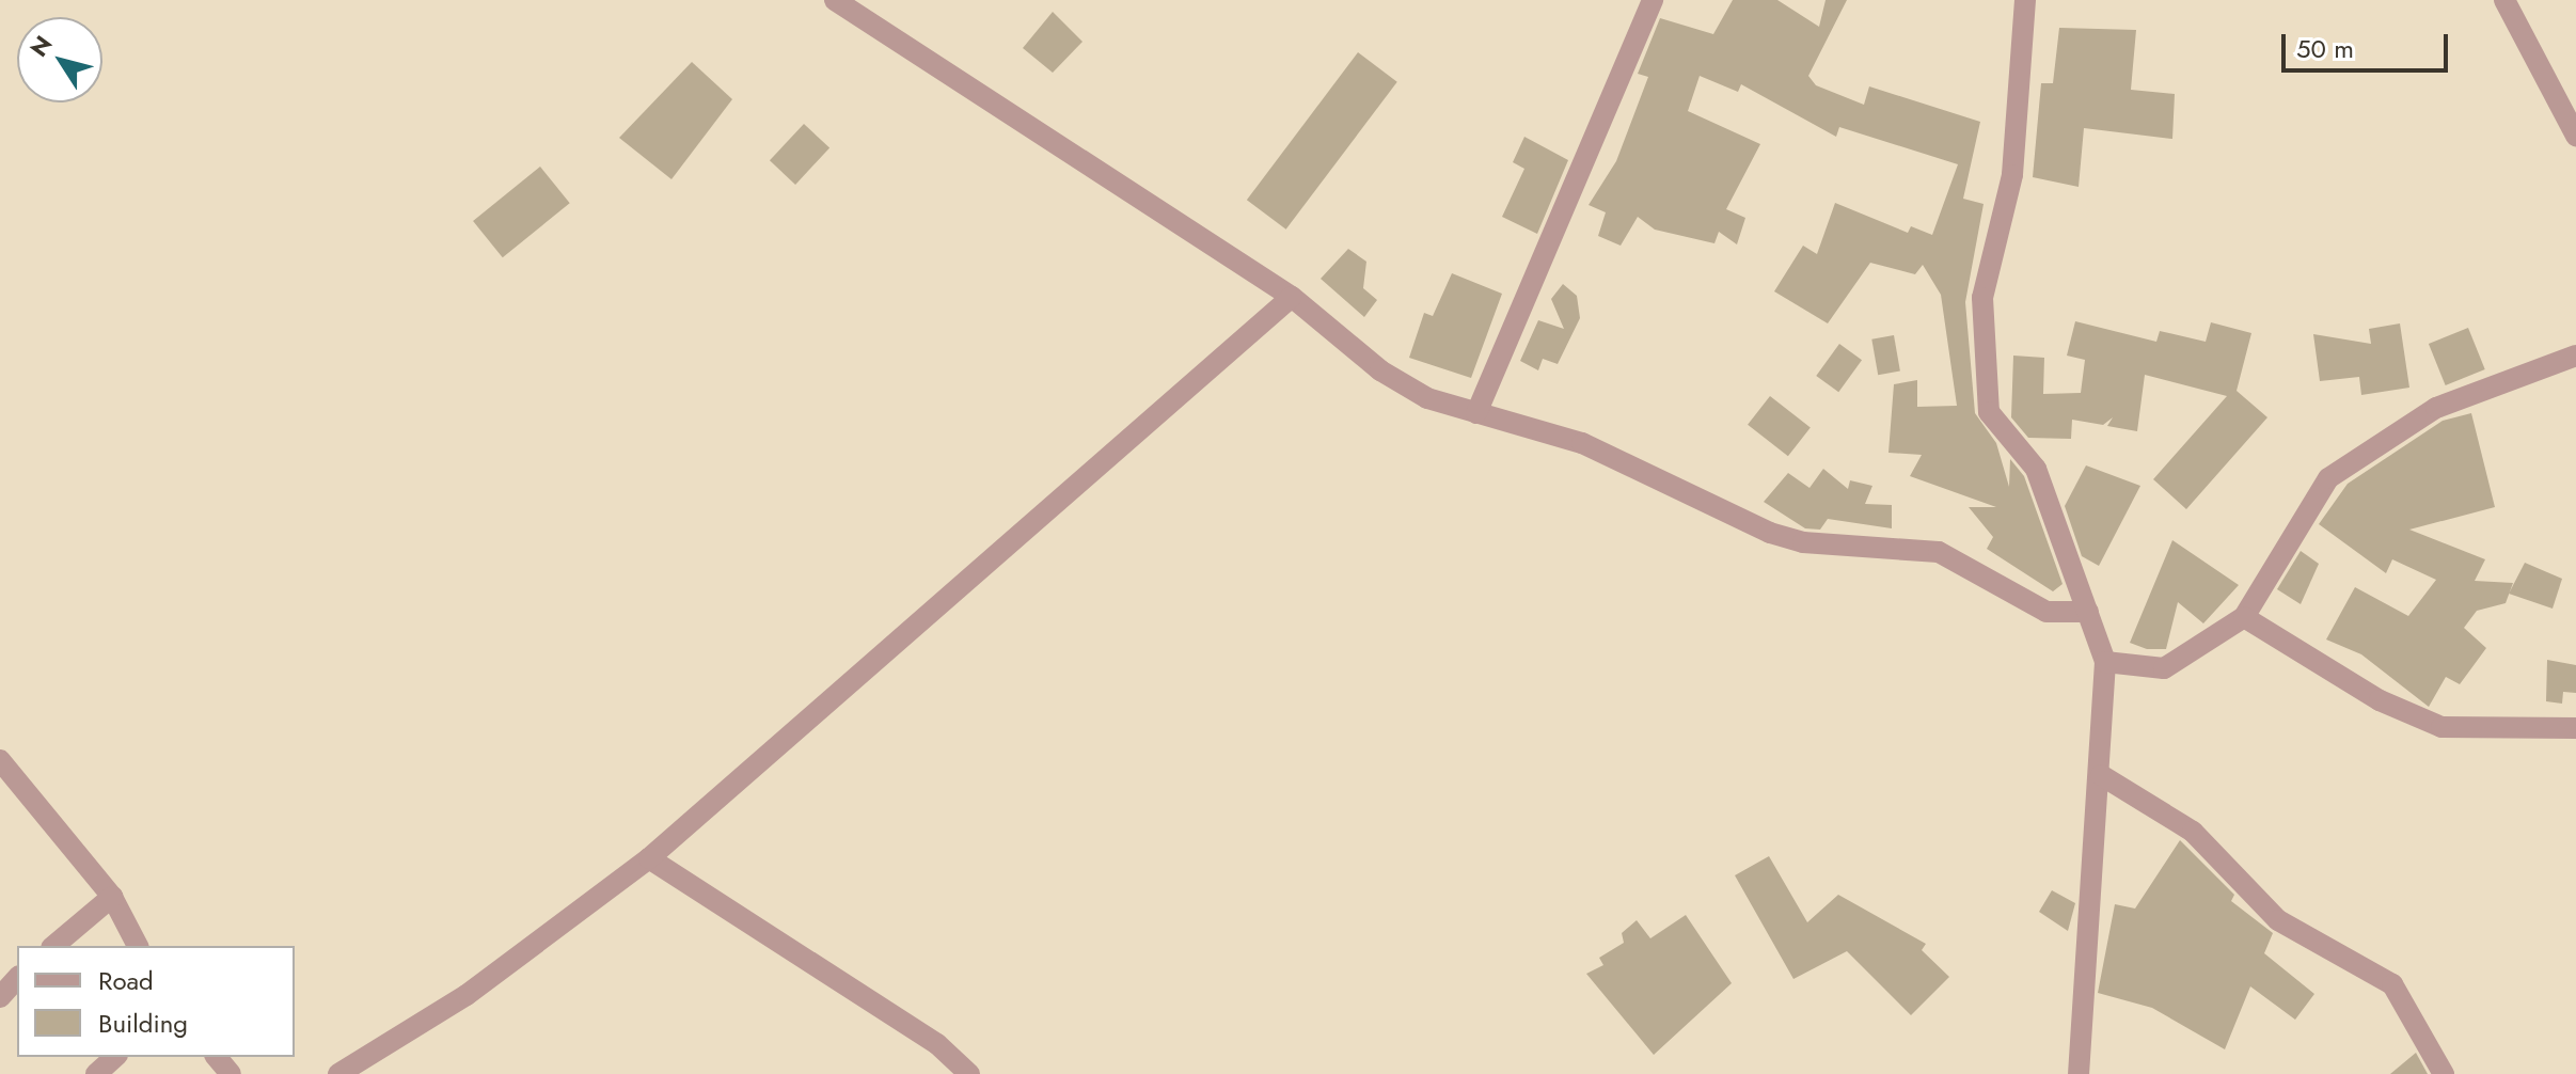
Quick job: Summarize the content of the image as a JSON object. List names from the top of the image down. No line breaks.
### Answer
{"legend":["Road","Building"],"scale_bar":"50 m","north":"top left"}
